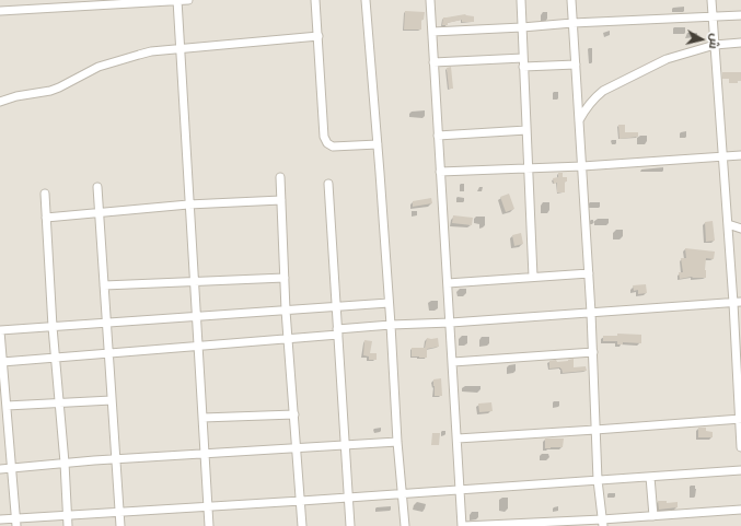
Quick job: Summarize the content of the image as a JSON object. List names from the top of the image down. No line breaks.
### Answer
{"north":"right"}
